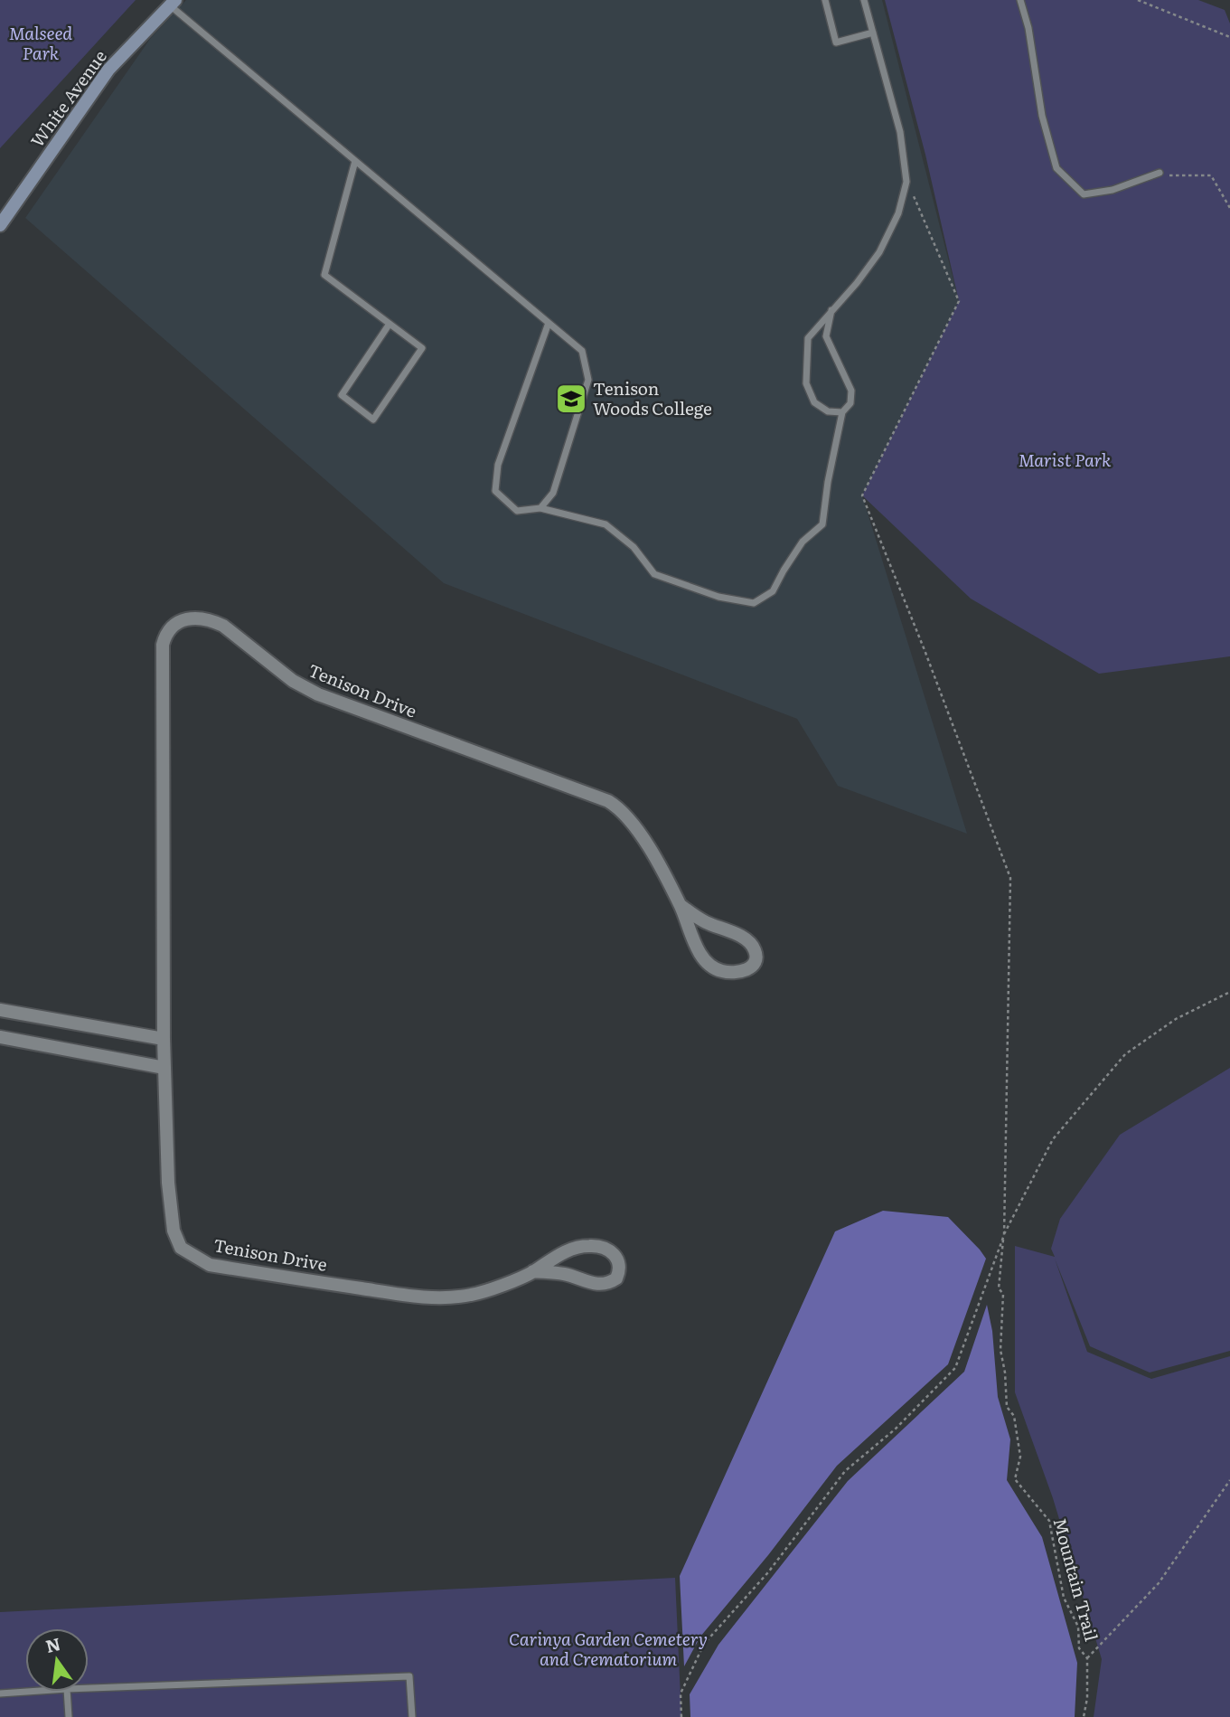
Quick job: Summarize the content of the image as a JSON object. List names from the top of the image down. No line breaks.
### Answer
{"streets":{"main road":["White Avenue"],"street":["Tenison Drive"],"path":["Mountain Trail"]},"parks":["Malseed Park","Marist Park","Carinya Garden Cemetery and Crematorium"],"places":{"school or university":["Tenison Woods College"]},"north":"top"}
